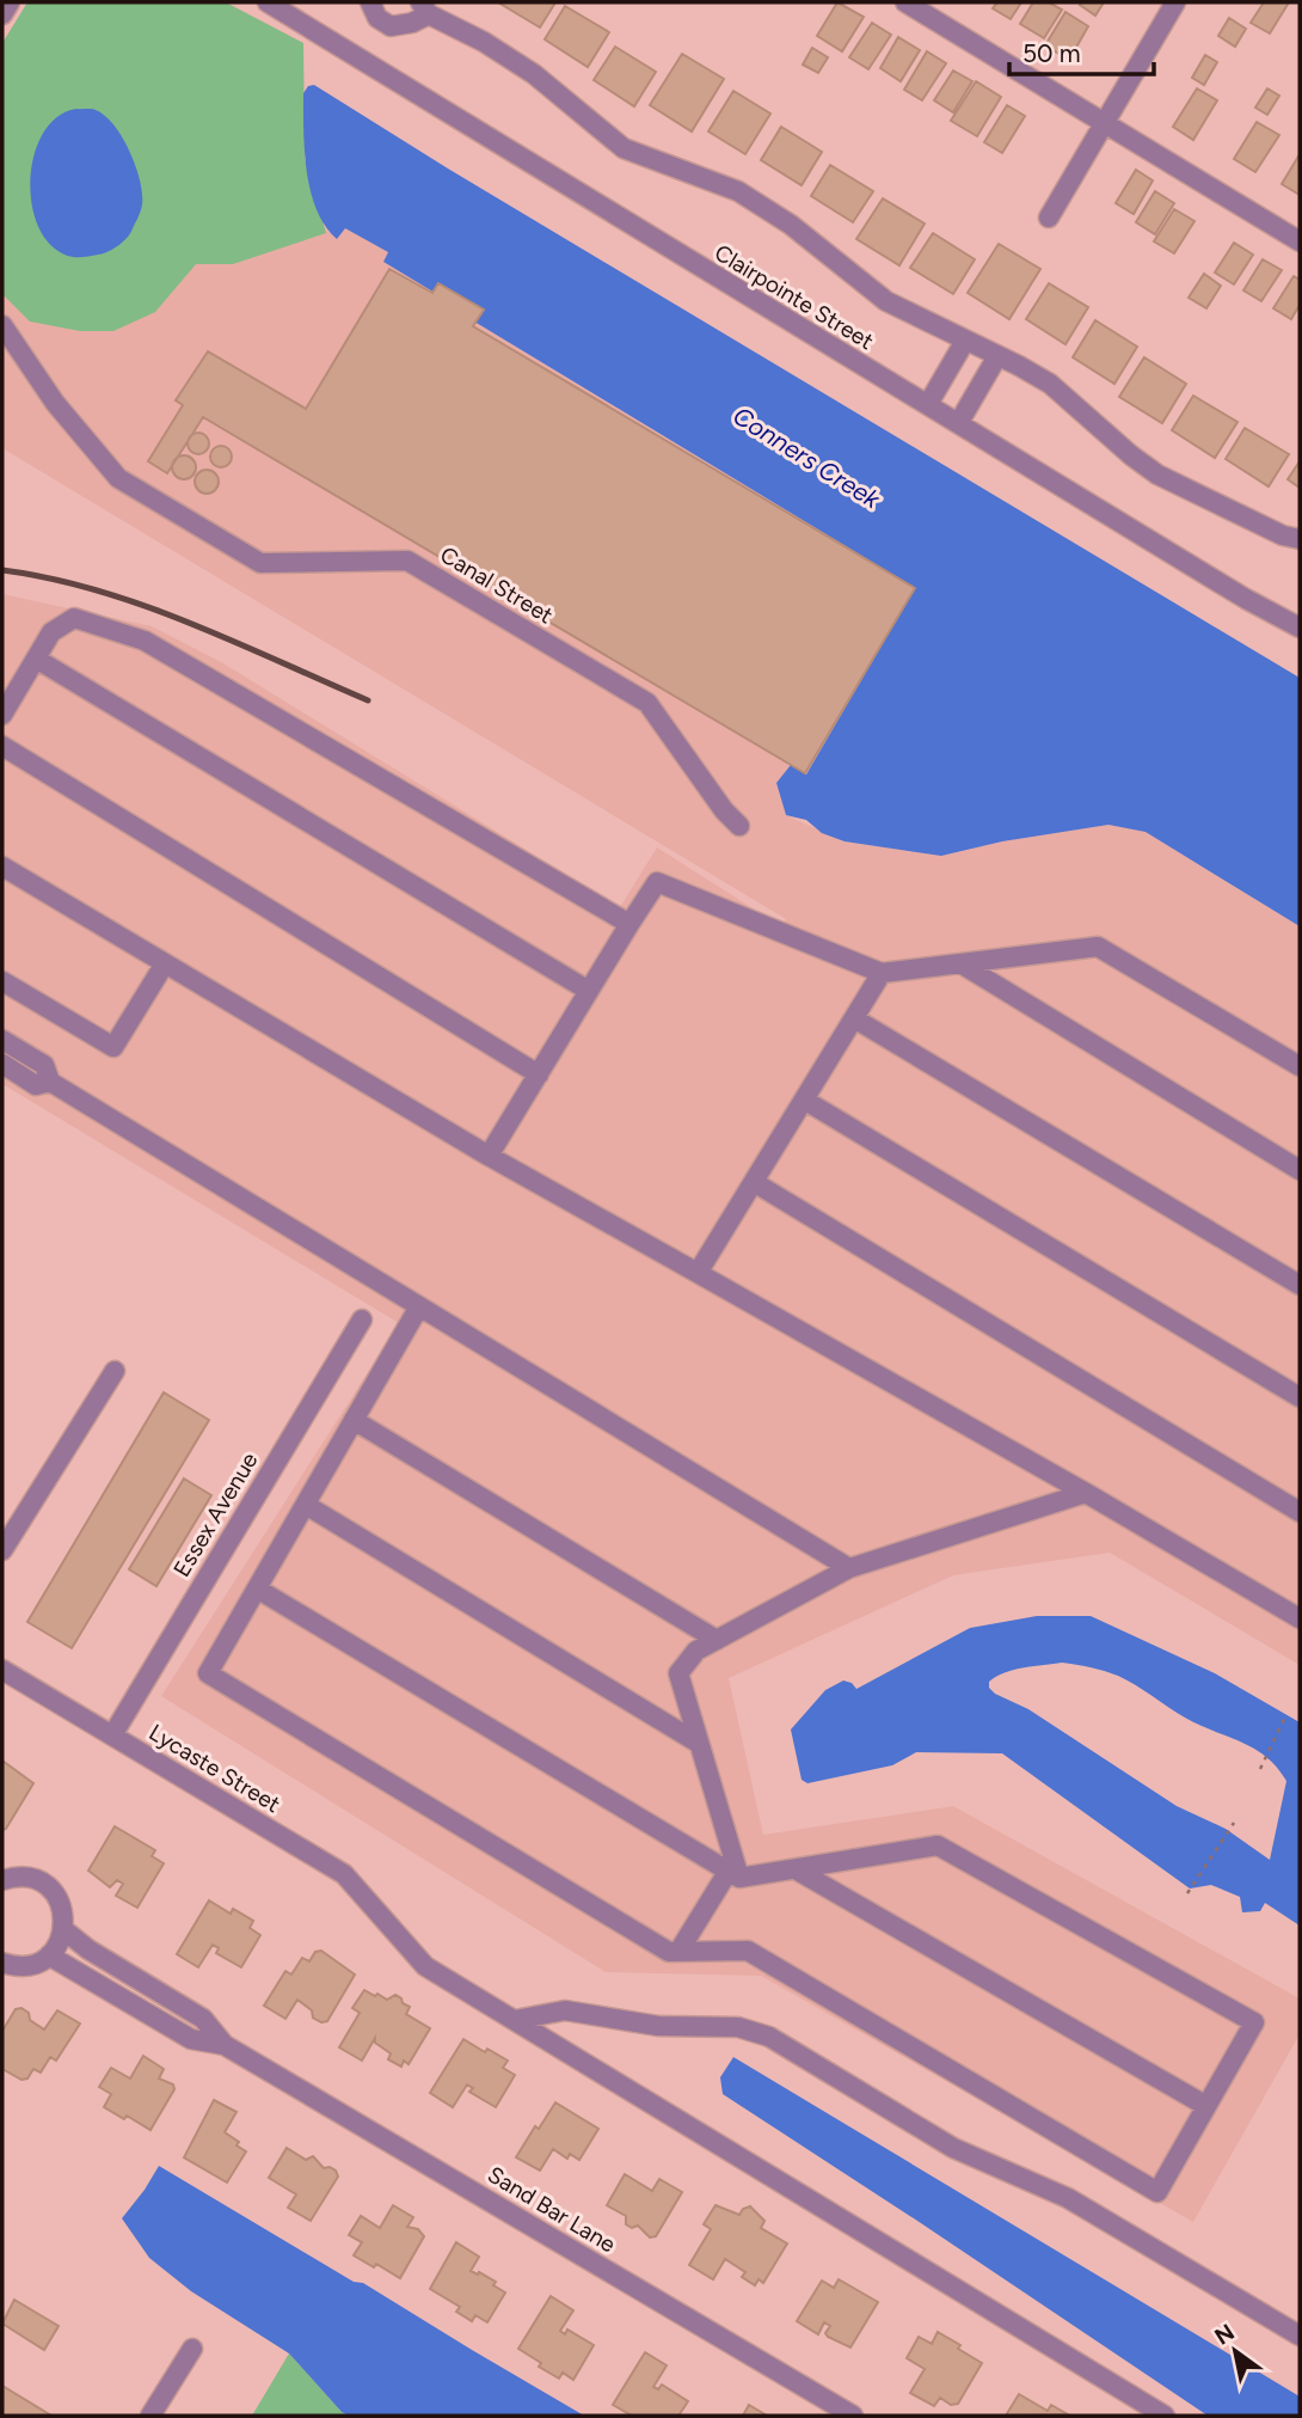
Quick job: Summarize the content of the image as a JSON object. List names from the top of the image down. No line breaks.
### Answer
{"streets":{"street":["Clairpointe Street","Canal Street","Essex Avenue","Lycaste Street","Sand Bar Lane"]},"crossings":[["Essex Avenue","Lycaste Street"]],"water":["Conners Creek"],"scale_bar":"50 m","north":"top left"}
